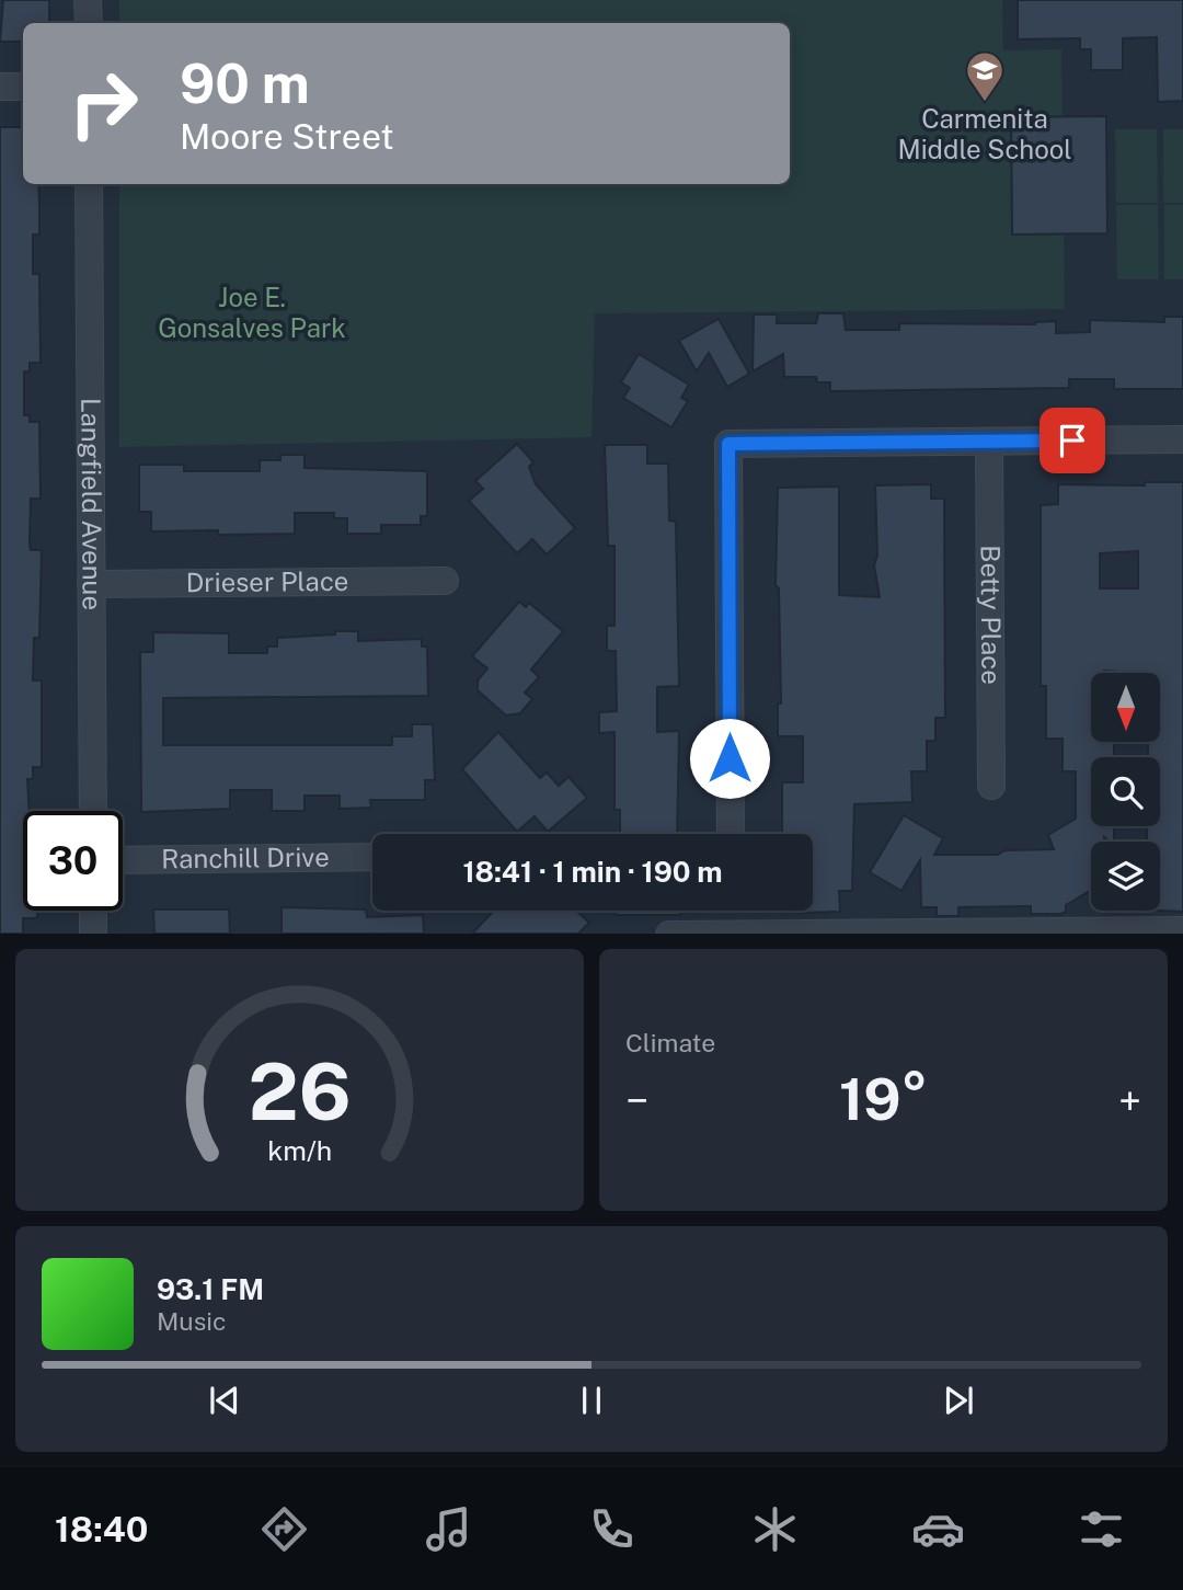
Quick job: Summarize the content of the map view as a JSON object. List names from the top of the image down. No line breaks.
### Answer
{"streets":{"street":["Langfield Avenue","Drieser Place","Betty Place","Ranchill Drive"]},"crossings":[["Langfield Avenue","Drieser Place"]],"parks":["Joe E. Gonsalves Park"],"places":{"school or university":["Carmenita Middle School"]},"north":"bottom","page":{"turn":["90 m","Moore Street"],"limit":"30","trip":"18:41 · 1 min · 190 m","tile":"Climate","heat":["−","19°","+"],"song":["93.1 FM","Music"],"tabs":"18:40","gauge":["26","km/h"]}}
